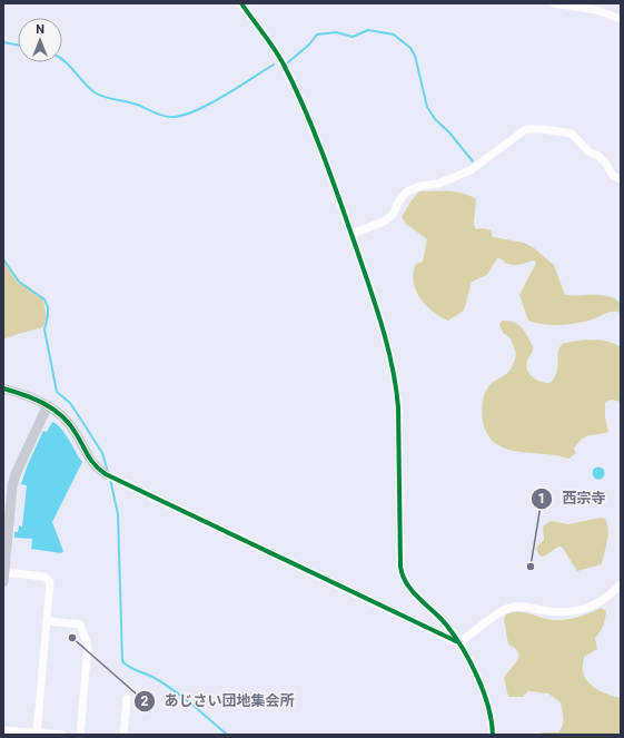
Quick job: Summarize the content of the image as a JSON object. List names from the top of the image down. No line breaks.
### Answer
{"places":["西宗寺","あじさい団地集会所"],"north":"top"}
